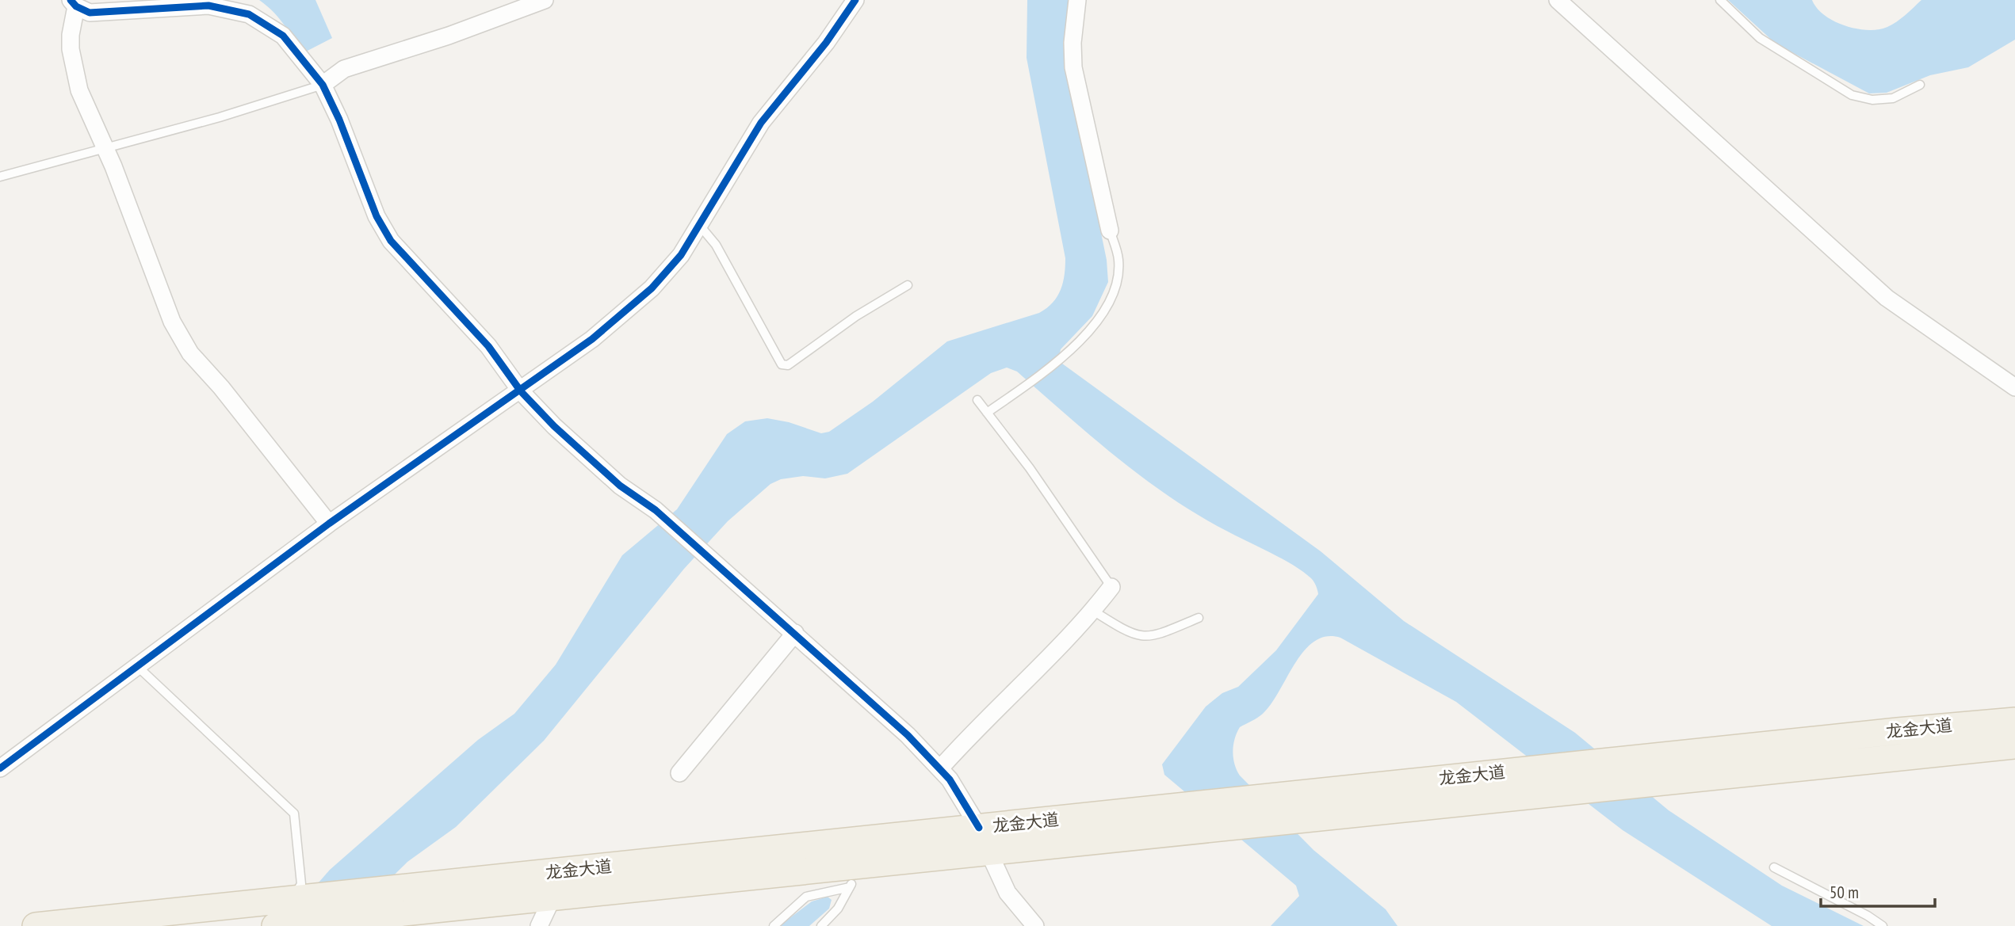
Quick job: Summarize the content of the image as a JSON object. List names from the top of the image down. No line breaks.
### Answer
{"streets":{"main road":["龙金大道"]},"scale_bar":"50 m"}
